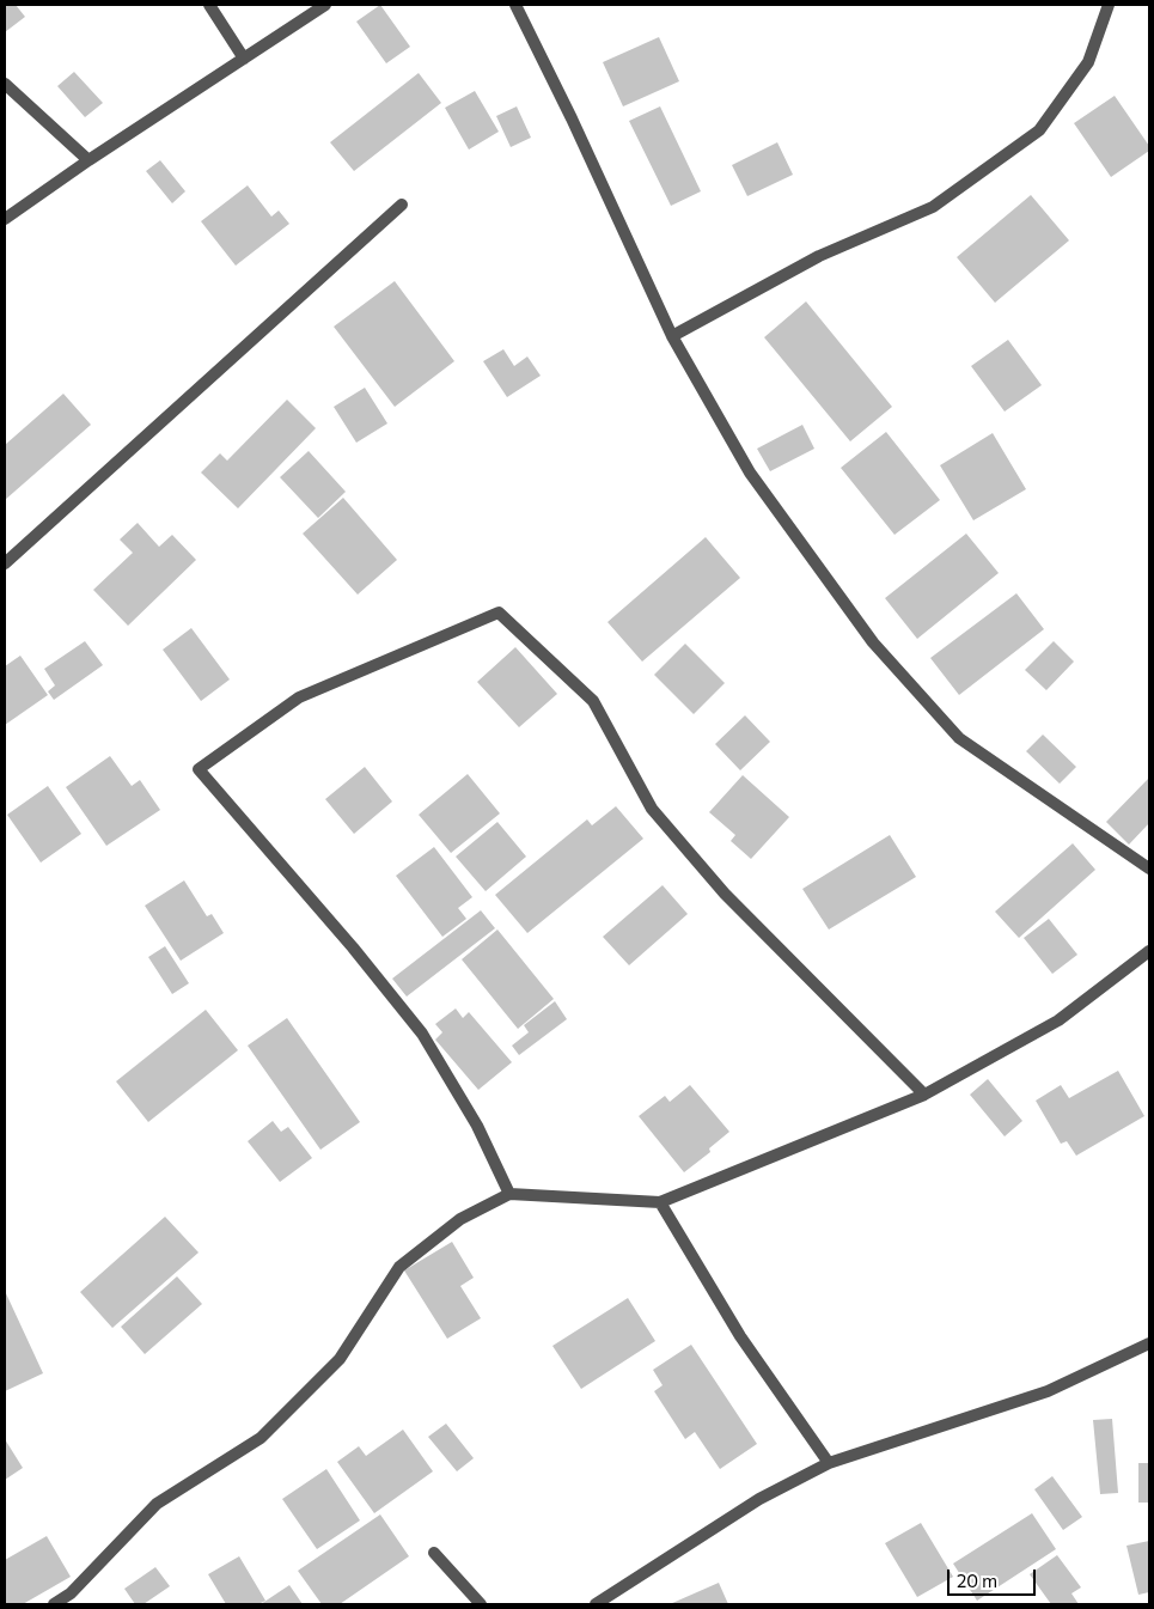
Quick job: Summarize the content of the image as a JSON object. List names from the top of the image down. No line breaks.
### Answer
{"scale_bar":"20 m"}
